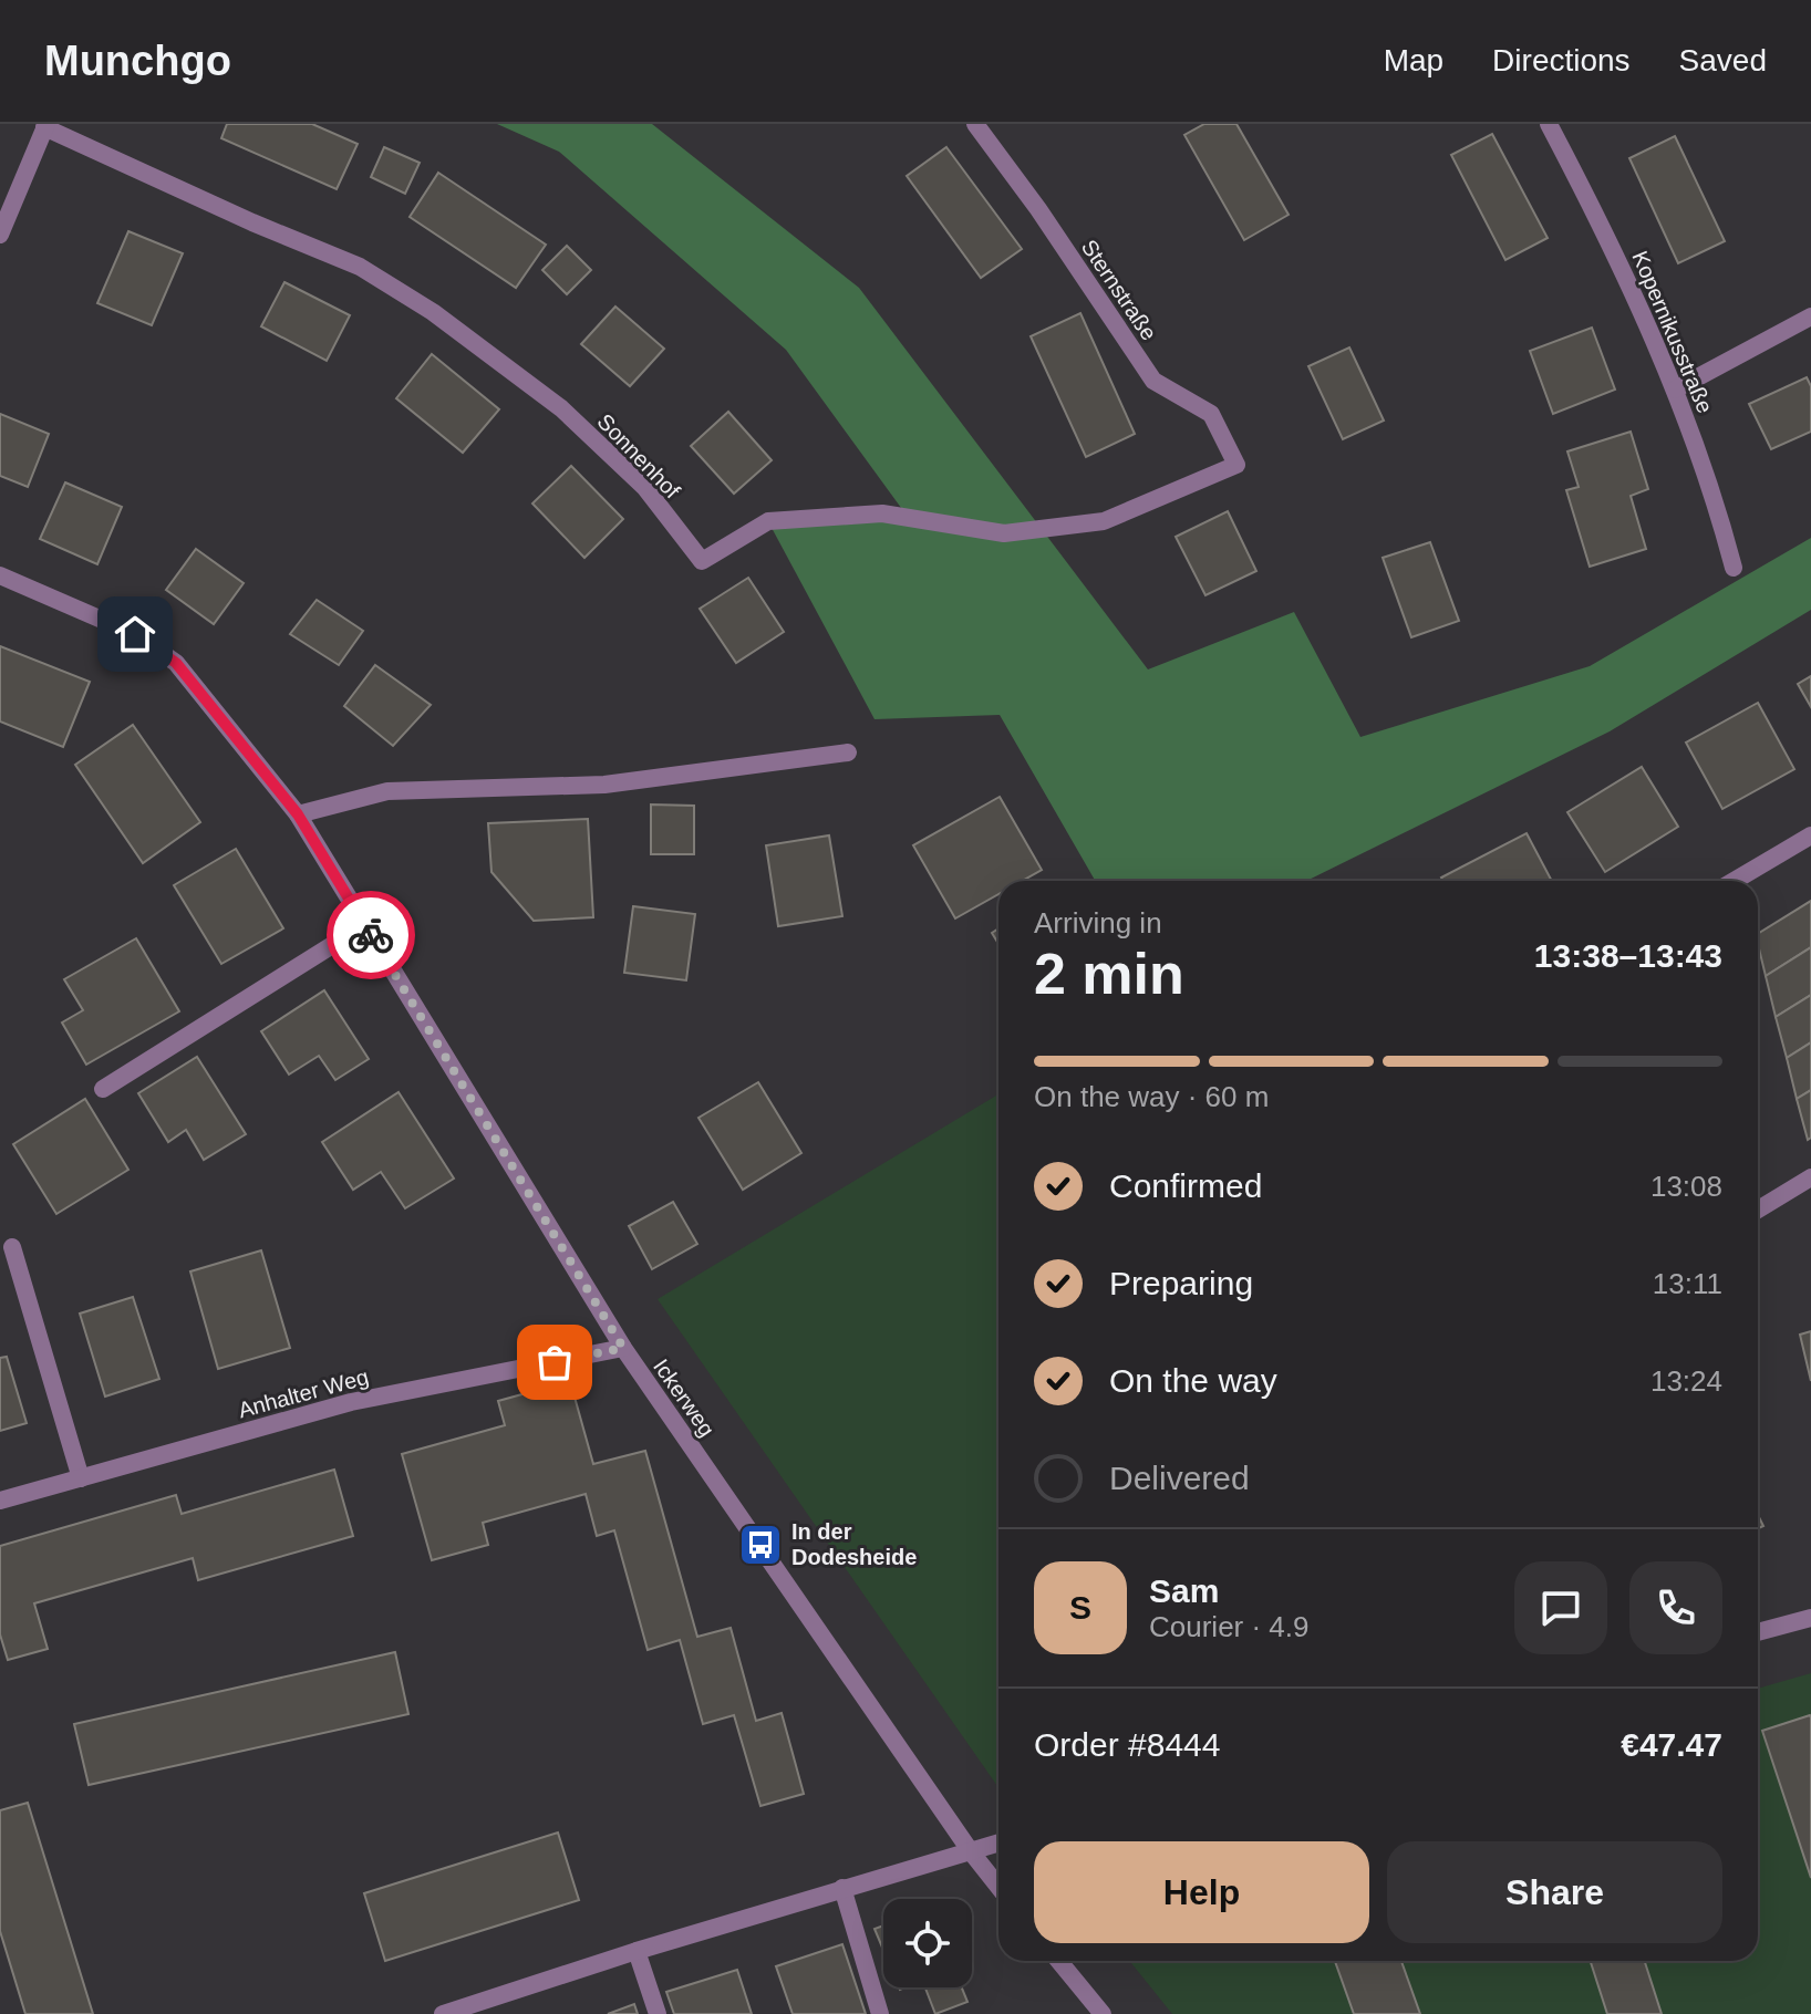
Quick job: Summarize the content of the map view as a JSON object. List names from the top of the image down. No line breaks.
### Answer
{"streets":{"street":["Sternstraße","Kopernikusstraße","Sonnenhof","Anhalter Weg","Ickerweg"]},"crossings":[["Sternstraße","Sonnenhof"],["Anhalter Weg","Ickerweg"]],"places":{"bus stop":["In der Dodesheide"]},"page":{"header":"Munchgo","nav":["Map","Directions","Saved"],"heading":["2 min","Arriving in","13:38–13:43"],"panel":["Sam","Courier · 4.9","Order #8444","€47.47"],"bar":"On the way · 60 m","list":[["Confirmed","13:08"],["Preparing","13:11"],["On the way","13:24"],"Delivered"],"round":"S","buttons":["Help","Share"]}}
